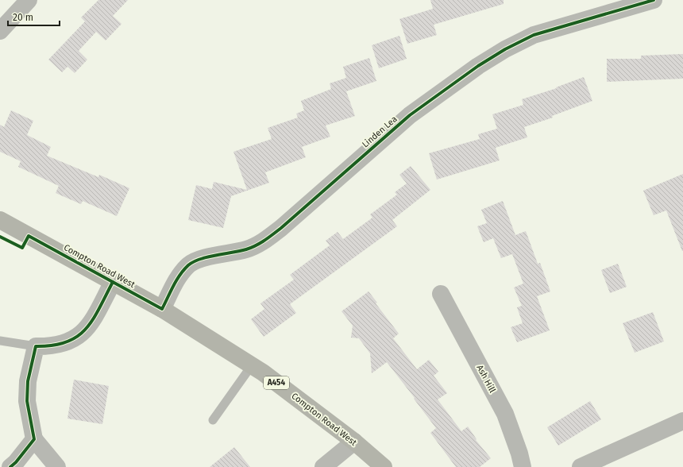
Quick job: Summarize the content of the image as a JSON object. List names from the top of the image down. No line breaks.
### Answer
{"streets":{"highway":["Compton Road West","A454"],"street":["Linden Lea","Ash Hill"]},"crossings":[["Linden Lea","Compton Road West"]],"scale_bar":"20 m"}
